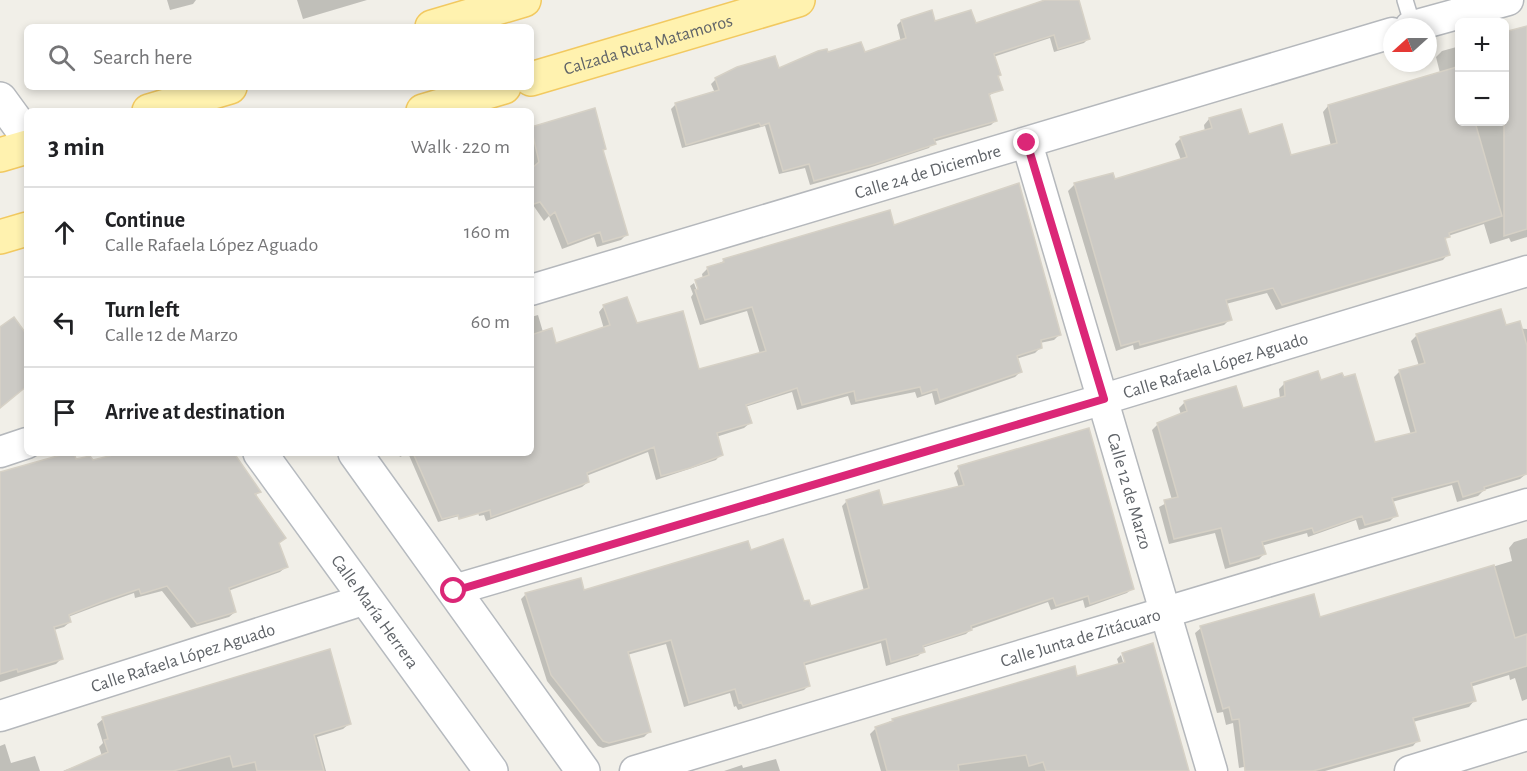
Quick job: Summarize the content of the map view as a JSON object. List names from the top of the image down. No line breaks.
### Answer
{"streets":{"main road":["Calzada Ruta Matamoros","Calle María Herrera"],"street":["Calle 24 de Diciembre","Calle Rafaela López Aguado","Calle 12 de Marzo","Calle Junta de Zitácuaro"]},"crossings":[["Calle 24 de Diciembre","Calle 12 de Marzo"],["Calle Rafaela López Aguado","Calle 12 de Marzo"],["Calle Rafaela López Aguado","Calle María Herrera"],["Calle 12 de Marzo","Calle Junta de Zitácuaro"]],"north":"left","page":{"map_buttons":["+","−"],"search":"Search here","heading":["3 min","Walk · 220 m"],"list":[["Continue","Calle Rafaela López Aguado","160 m"],["Turn left","Calle 12 de Marzo","60 m"],"Arrive at destination"]}}
